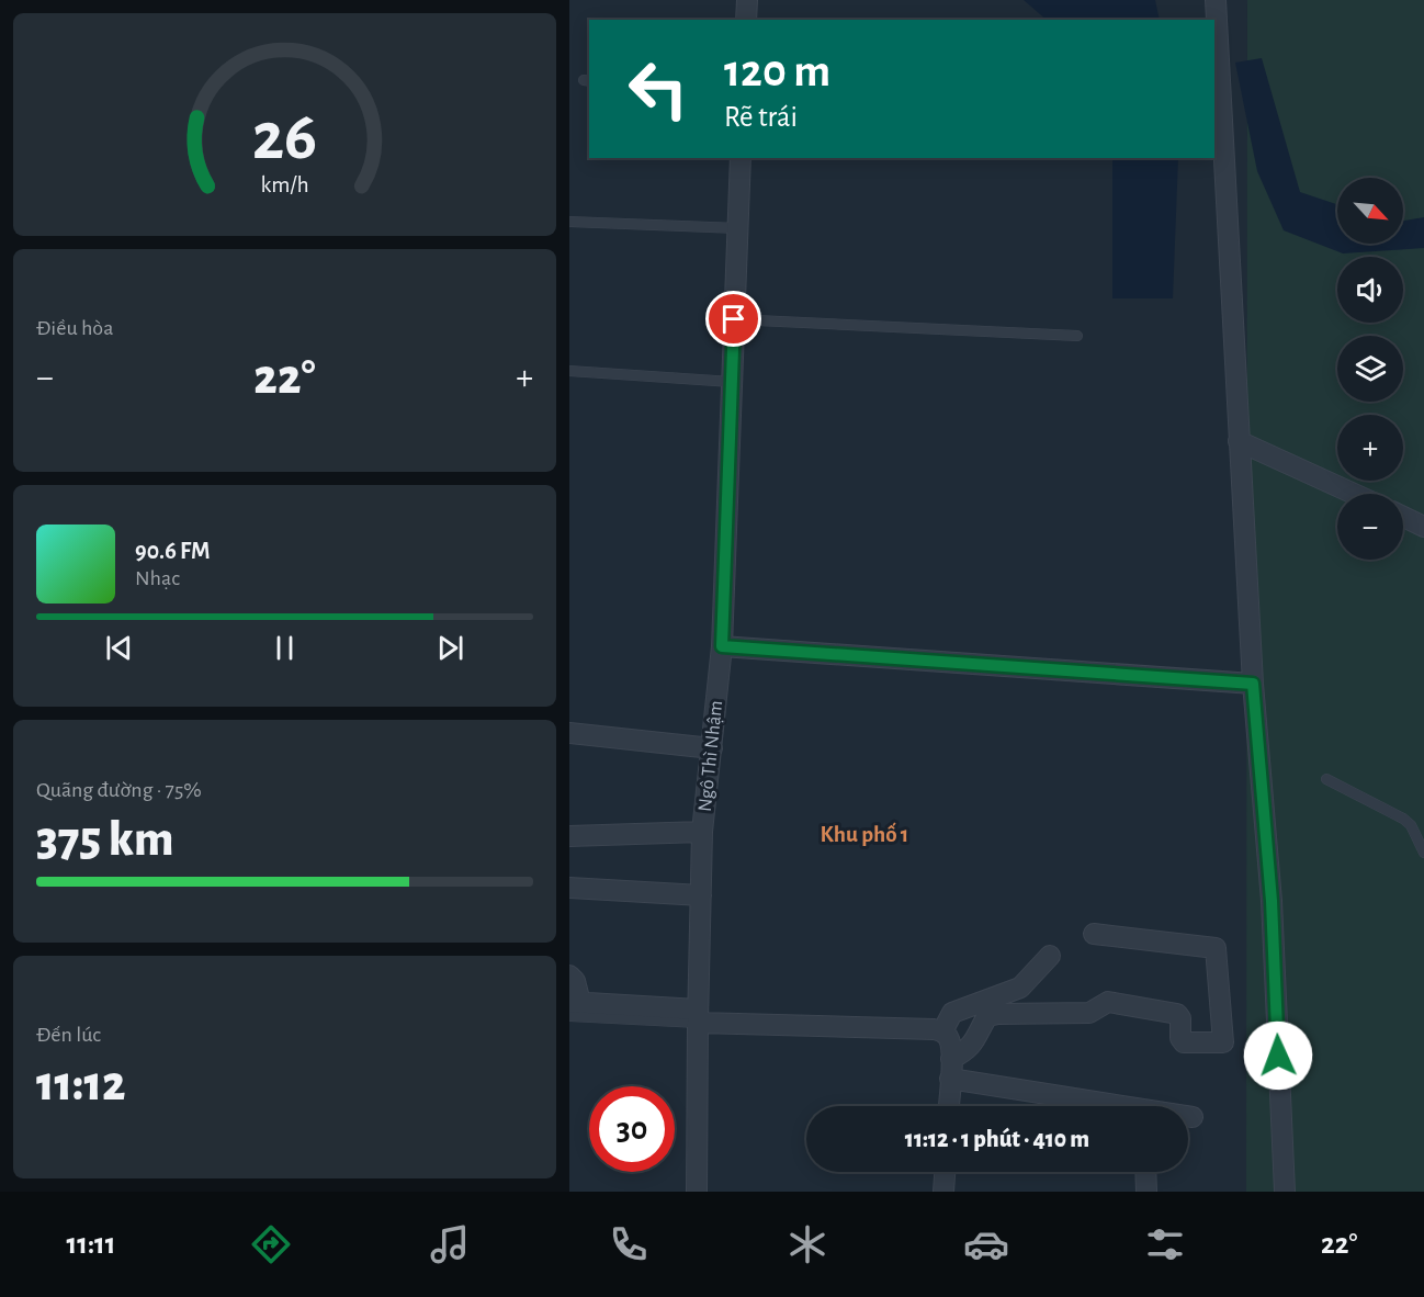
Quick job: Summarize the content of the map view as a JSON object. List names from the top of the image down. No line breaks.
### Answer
{"streets":{"street":["Ngô Thì Nhậm"]},"districts":["Khu phố 1"],"north":"bottom right","page":{"turn":["120 m","Rẽ trái"],"map_buttons":["+","−"],"tile":["Điều hòa",["Quãng đường · 75%","375 km"],["Đến lúc","11:12"]],"heat":["−","22°","+"],"song":["90.6 FM","Nhạc"],"limit":"30","trip":"11:12 · 1 phút · 410 m","tabs":["11:11","22°"],"gauge":["26","km/h"]}}
